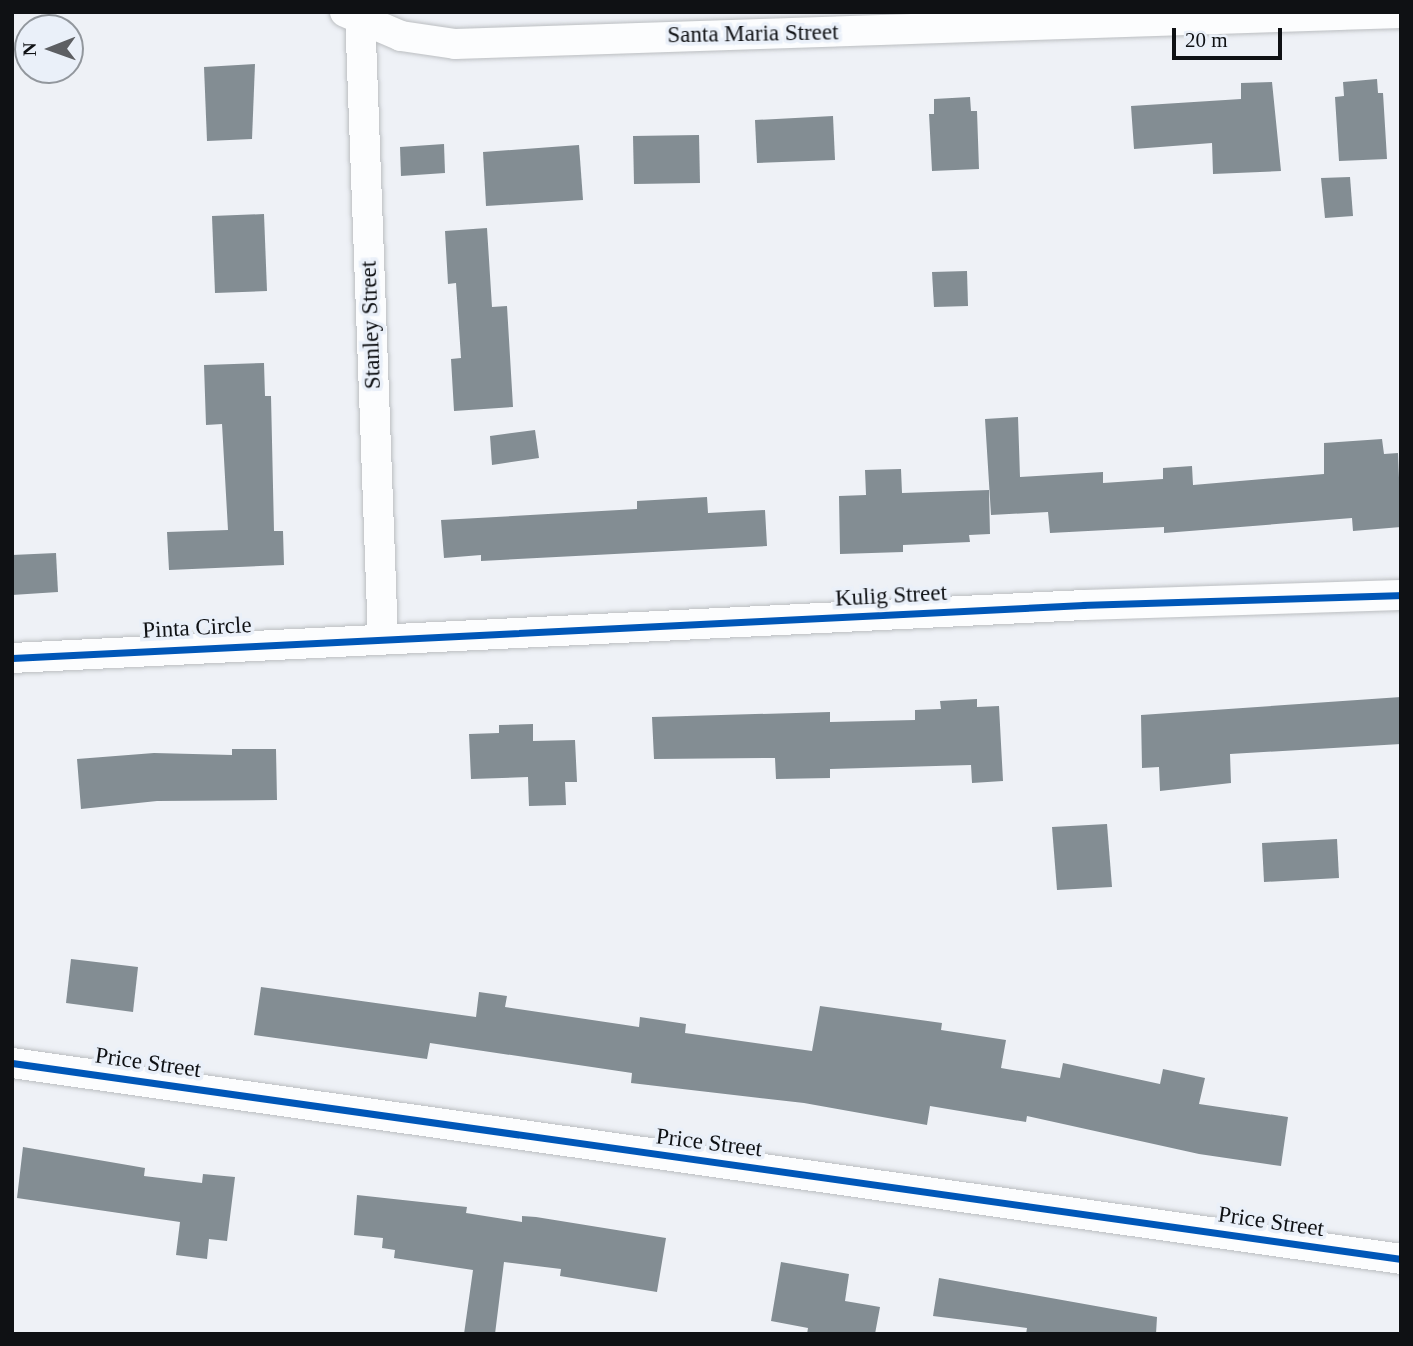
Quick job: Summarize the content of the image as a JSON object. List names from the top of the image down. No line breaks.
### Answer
{"streets":{"street":["Santa Maria Street","Stanley Street","Kulig Street","Pinta Circle","Price Street"]},"crossings":[["Santa Maria Street","Stanley Street"],["Stanley Street","Kulig Street"],["Stanley Street","Pinta Circle"],["Kulig Street","Pinta Circle"]],"scale_bar":"20 m","north":"left"}
